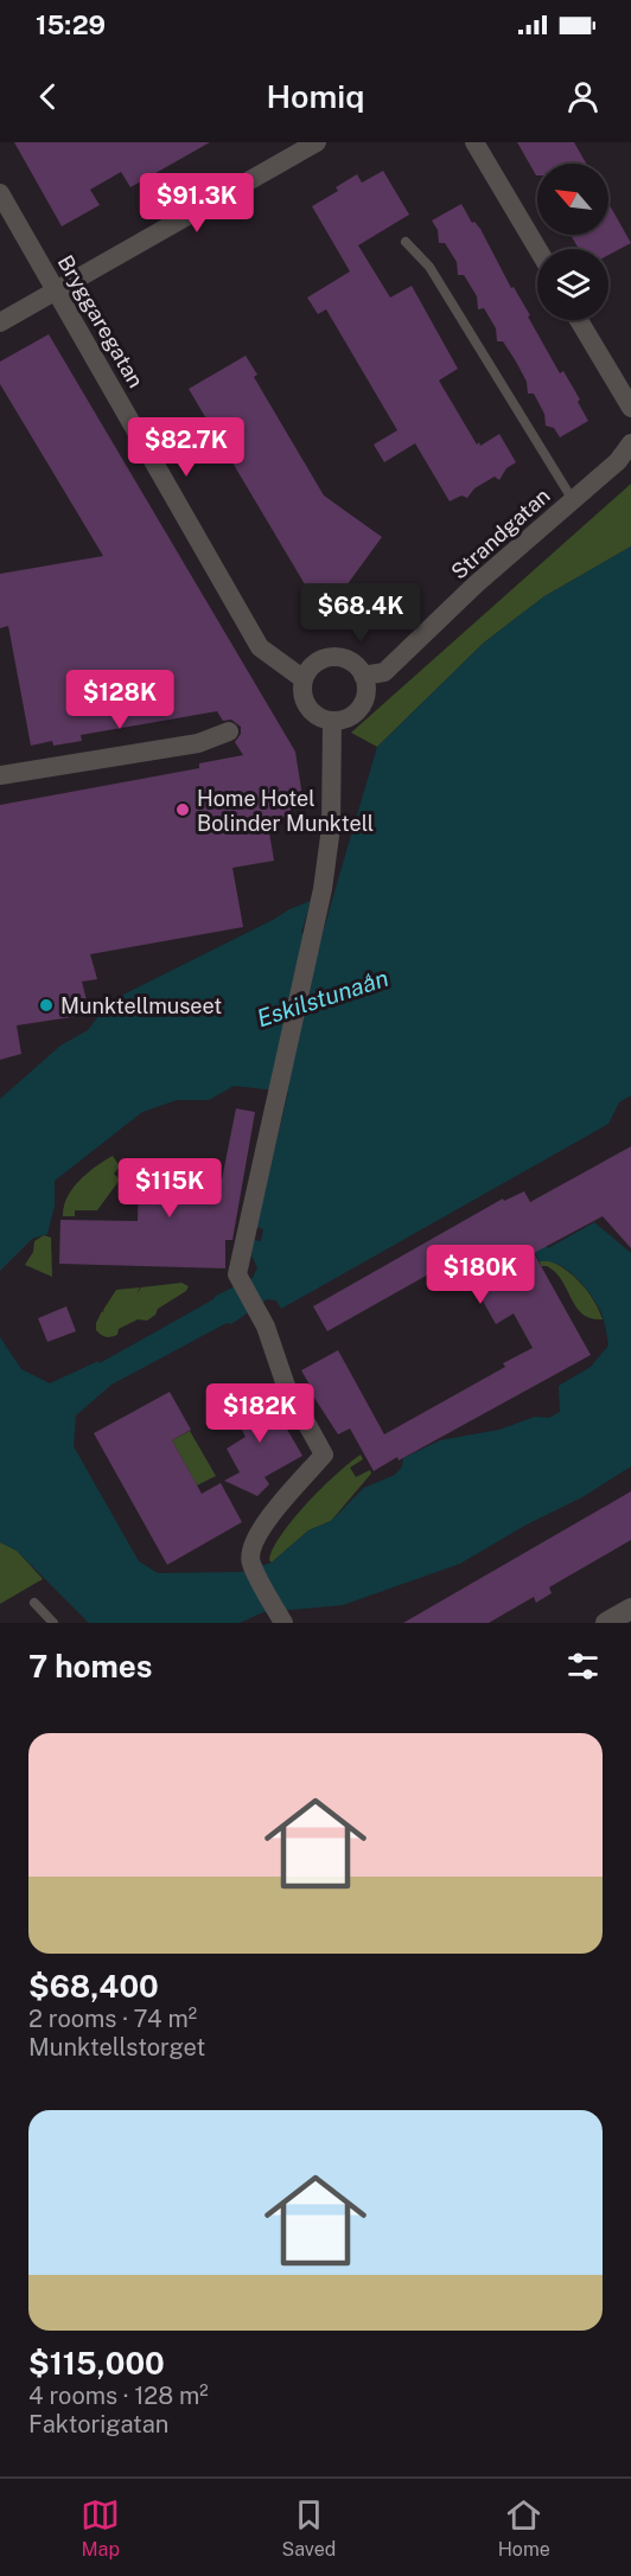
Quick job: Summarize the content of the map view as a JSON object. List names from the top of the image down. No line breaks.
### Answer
{"streets":{"street":["Bryggaregatan","Strandgatan"]},"crossings":[["Bryggaregatan","Strandgatan"]],"water":["Eskilstunaån"],"places":["Home Hotel Bolinder Munktell","Munktellmuseet"],"north":"top left","page":{"status":"15:29","header":"Homiq","price":["$91.3K","$82.7K","$68.4K","$128K","$115K","$180K","$182K"],"heading":"7 homes","list":[{"name":"$68,400","note":"2 rooms · 74 m² · Munktellstorget"},{"name":"$115,000","note":"4 rooms · 128 m² · Faktorigatan"}],"tabs":["Map","Saved","Home"]}}
